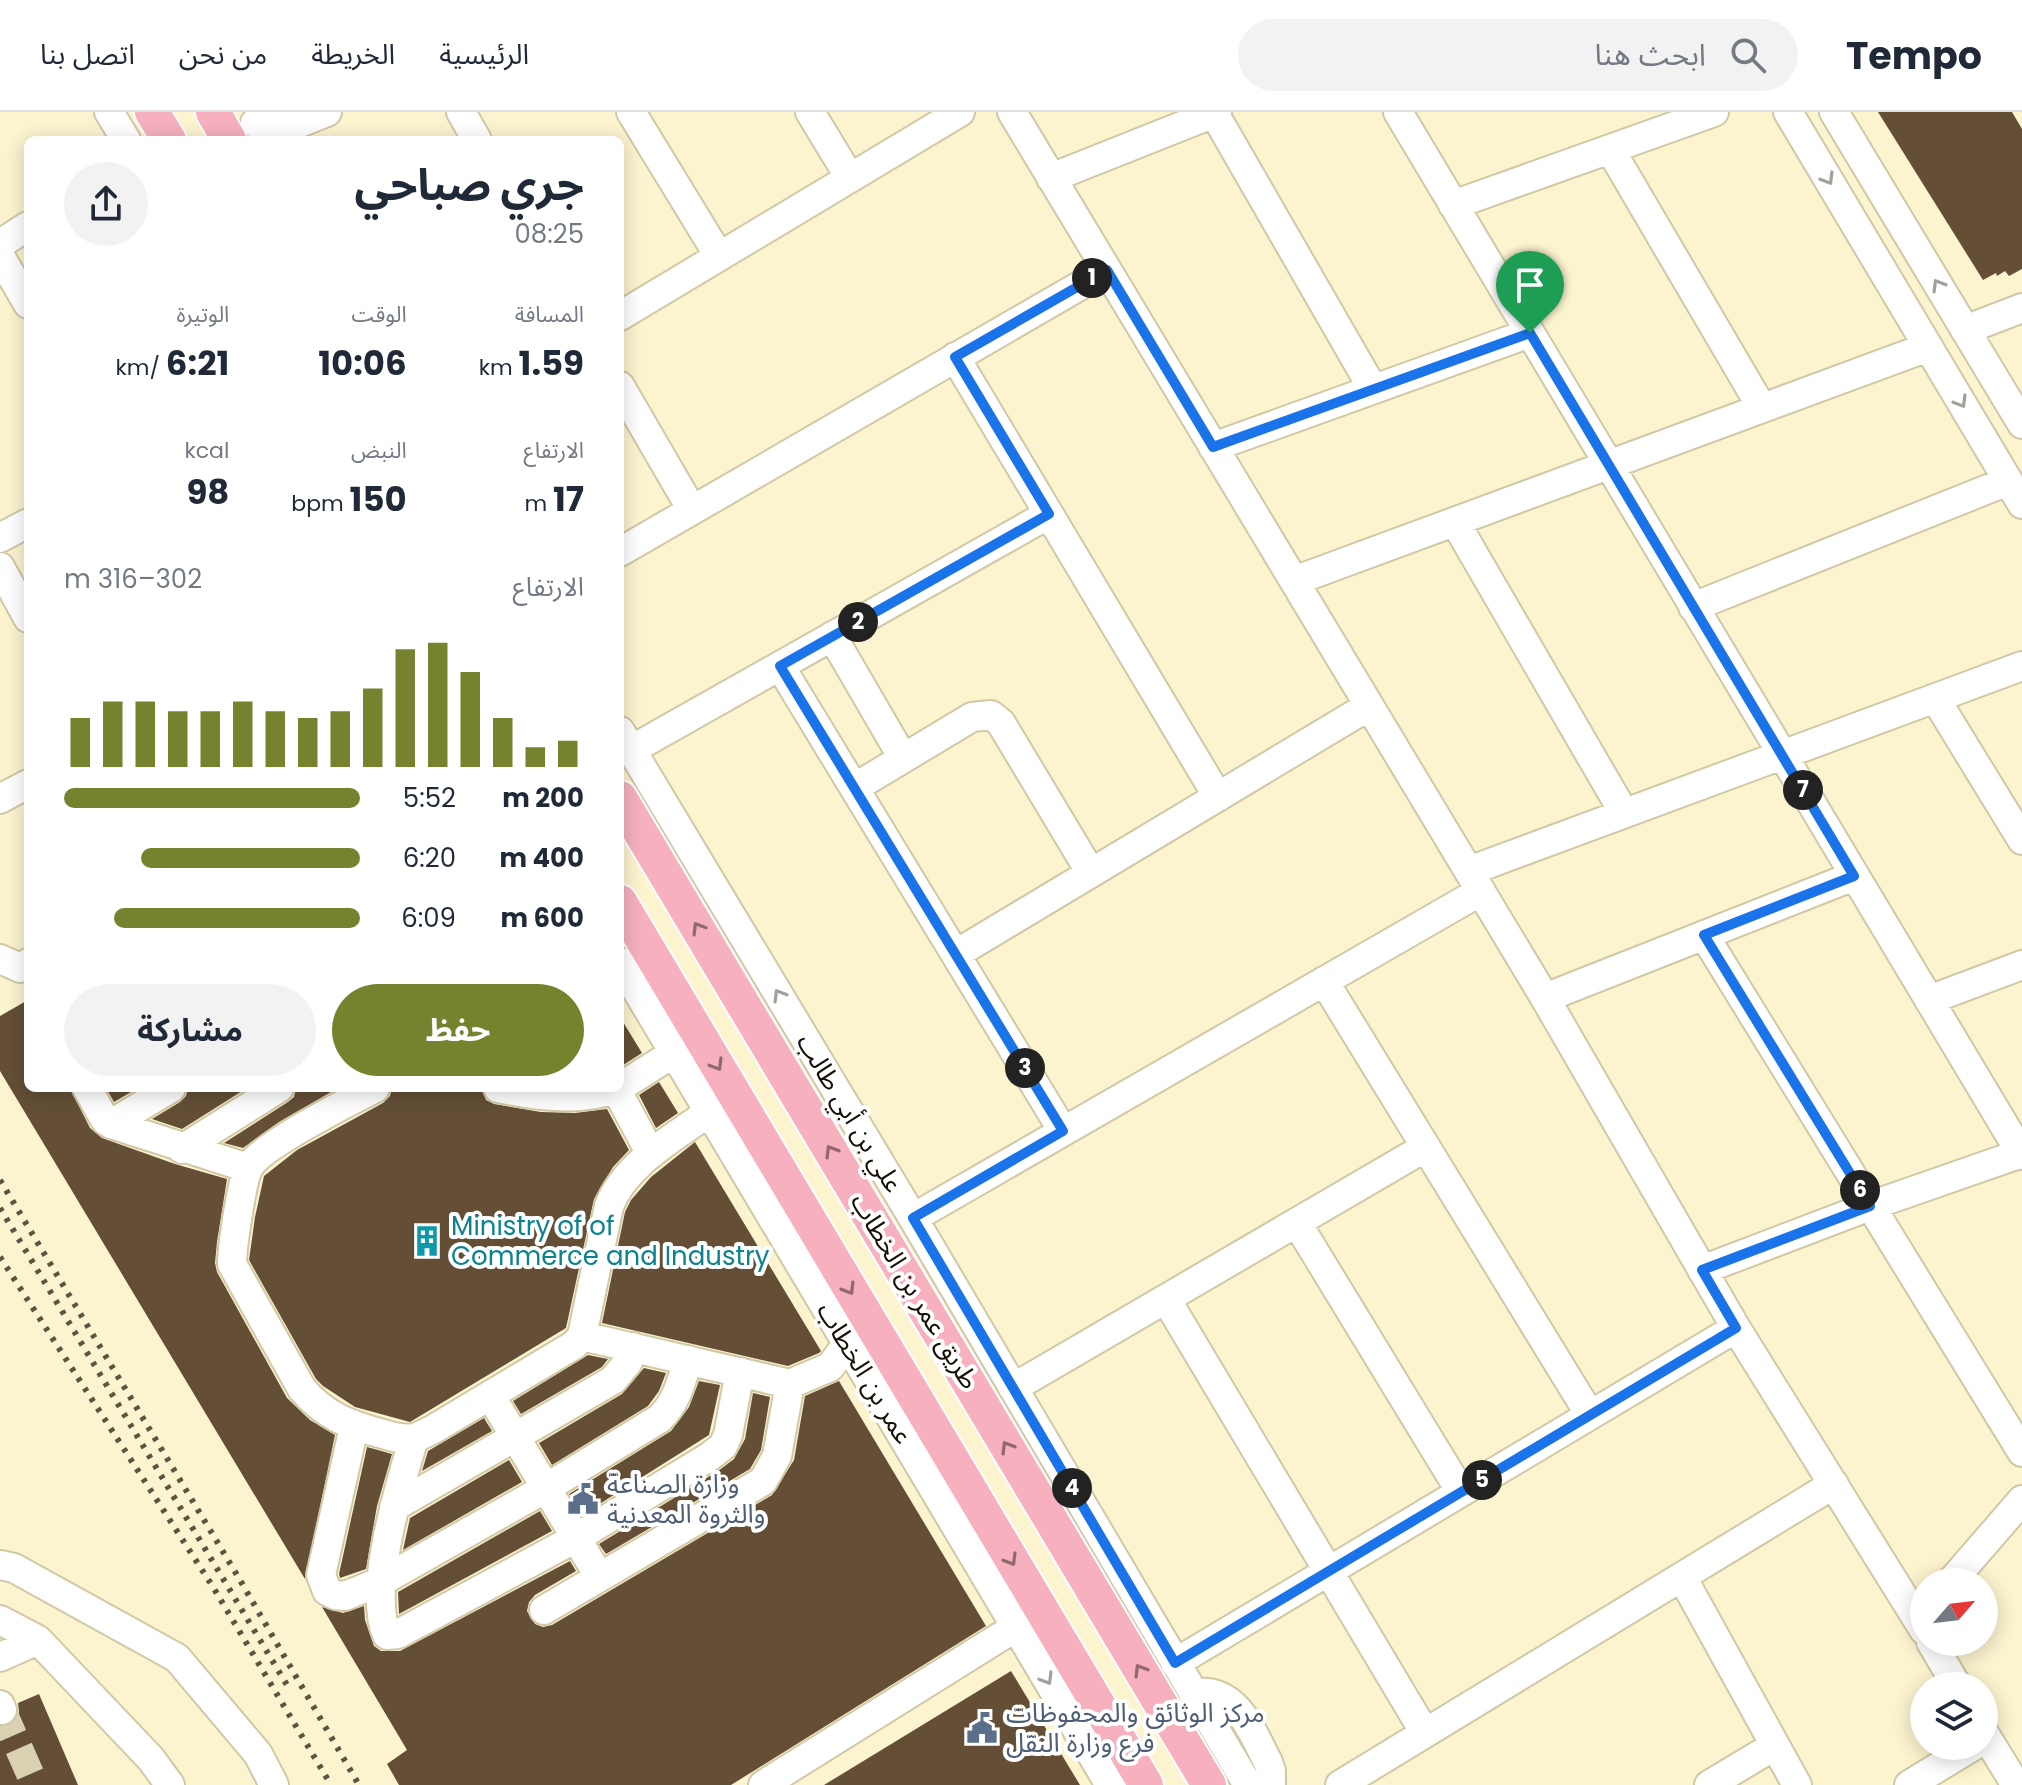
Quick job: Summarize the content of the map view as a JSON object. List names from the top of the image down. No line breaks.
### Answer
{"streets":{"main road":["طريق عمر بن الخطاب"],"street":["علي بن أبي طالب","عمر بن الخطاب"]},"places":{"building":["Ministry of of Commerce and Industry"],"public building":["وزارة الصناعة والثروة المعدنية","مركز الوثائق والمحفوظات فرع وزارة النقل"]},"north":"top right","page":{"header":"Tempo","search":"ابحث هنا","nav":["الرئيسية","الخريطة","من نحن","اتصل بنا"],"heading":["جري صباحي","08:25"],"pins":["1","2","7","3","6","5","4"],"stats":[["المسافة","1.59 km"],["الوقت","10:06"],["الوتيرة","6:21 /km"],["الارتفاع","17 m"],["النبض","150 bpm"],["kcal","98"]],"chart":["الارتفاع","302–316 m"],"list":[{"name":"200 m","note":"5:52"},{"name":"400 m","note":"6:20"},{"name":"600 m","note":"6:09"}],"buttons":["حفظ","مشاركة"]}}
